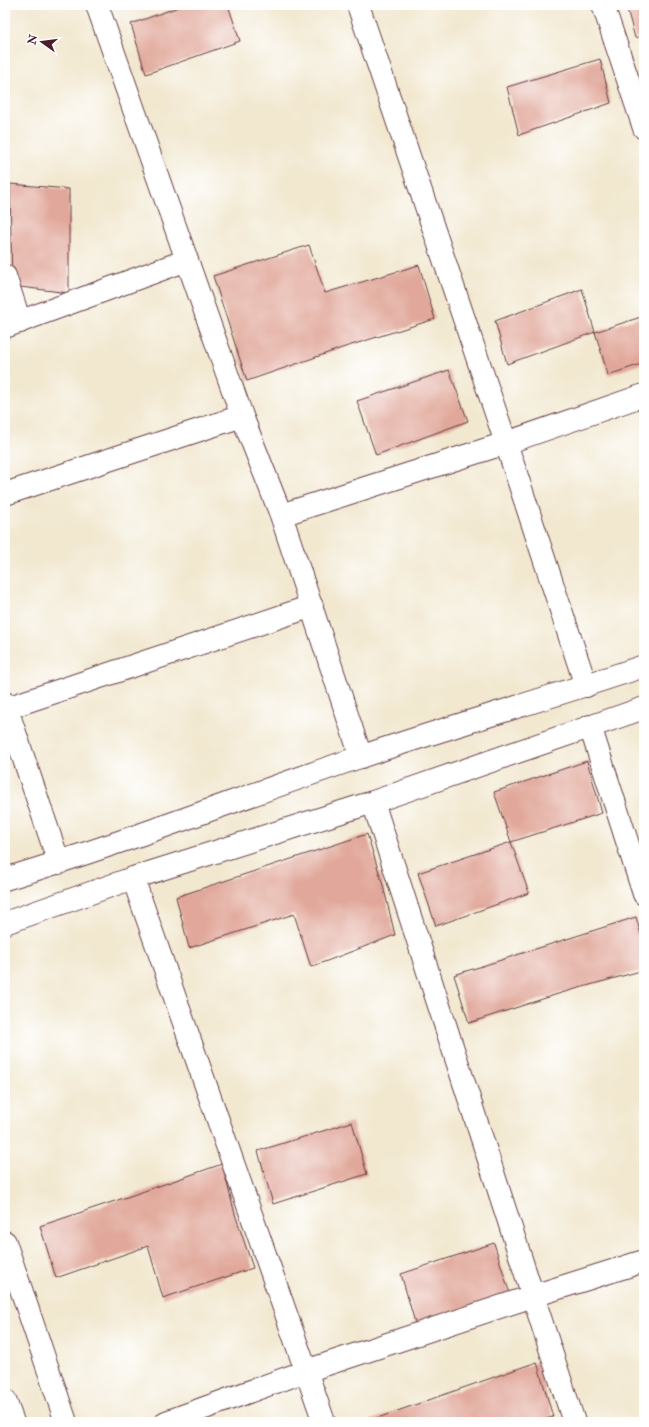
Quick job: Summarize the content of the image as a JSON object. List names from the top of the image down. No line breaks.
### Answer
{"north":"left"}
